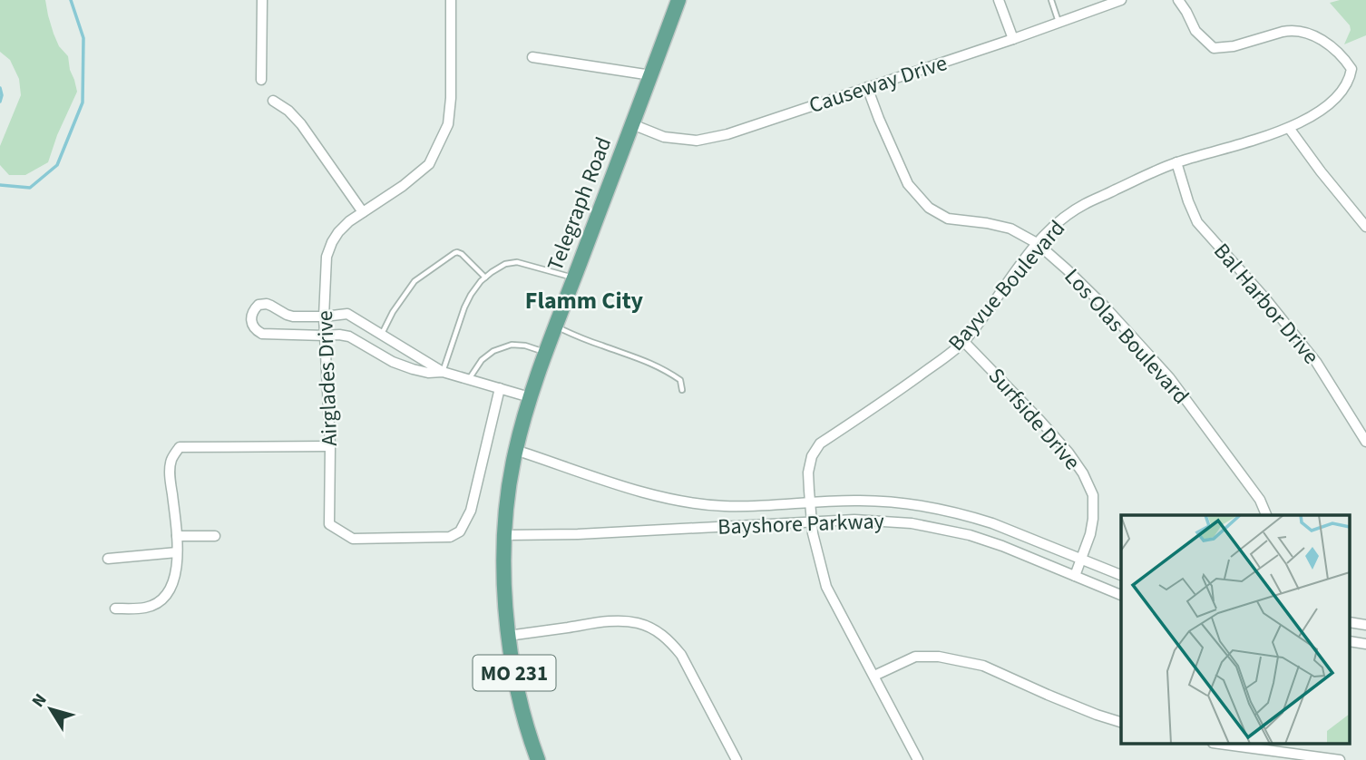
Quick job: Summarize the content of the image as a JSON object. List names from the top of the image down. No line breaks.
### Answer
{"streets":{"main road":["Telegraph Road","MO 231"],"street":["Causeway Drive","Bayvue Boulevard","Bal Harbor Drive","Los Olas Boulevard","Airglades Drive","Surfside Drive","Bayshore Parkway"]},"crossings":[["Causeway Drive","Telegraph Road"],["Causeway Drive","Los Olas Boulevard"],["Telegraph Road","Bayshore Parkway"],["Bayvue Boulevard","Bal Harbor Drive"],["Bayvue Boulevard","Los Olas Boulevard"],["Bayvue Boulevard","Surfside Drive"],["Bayvue Boulevard","Bayshore Parkway"],["Surfside Drive","Bayshore Parkway"]],"districts":["Flamm City"],"north":"top left"}
